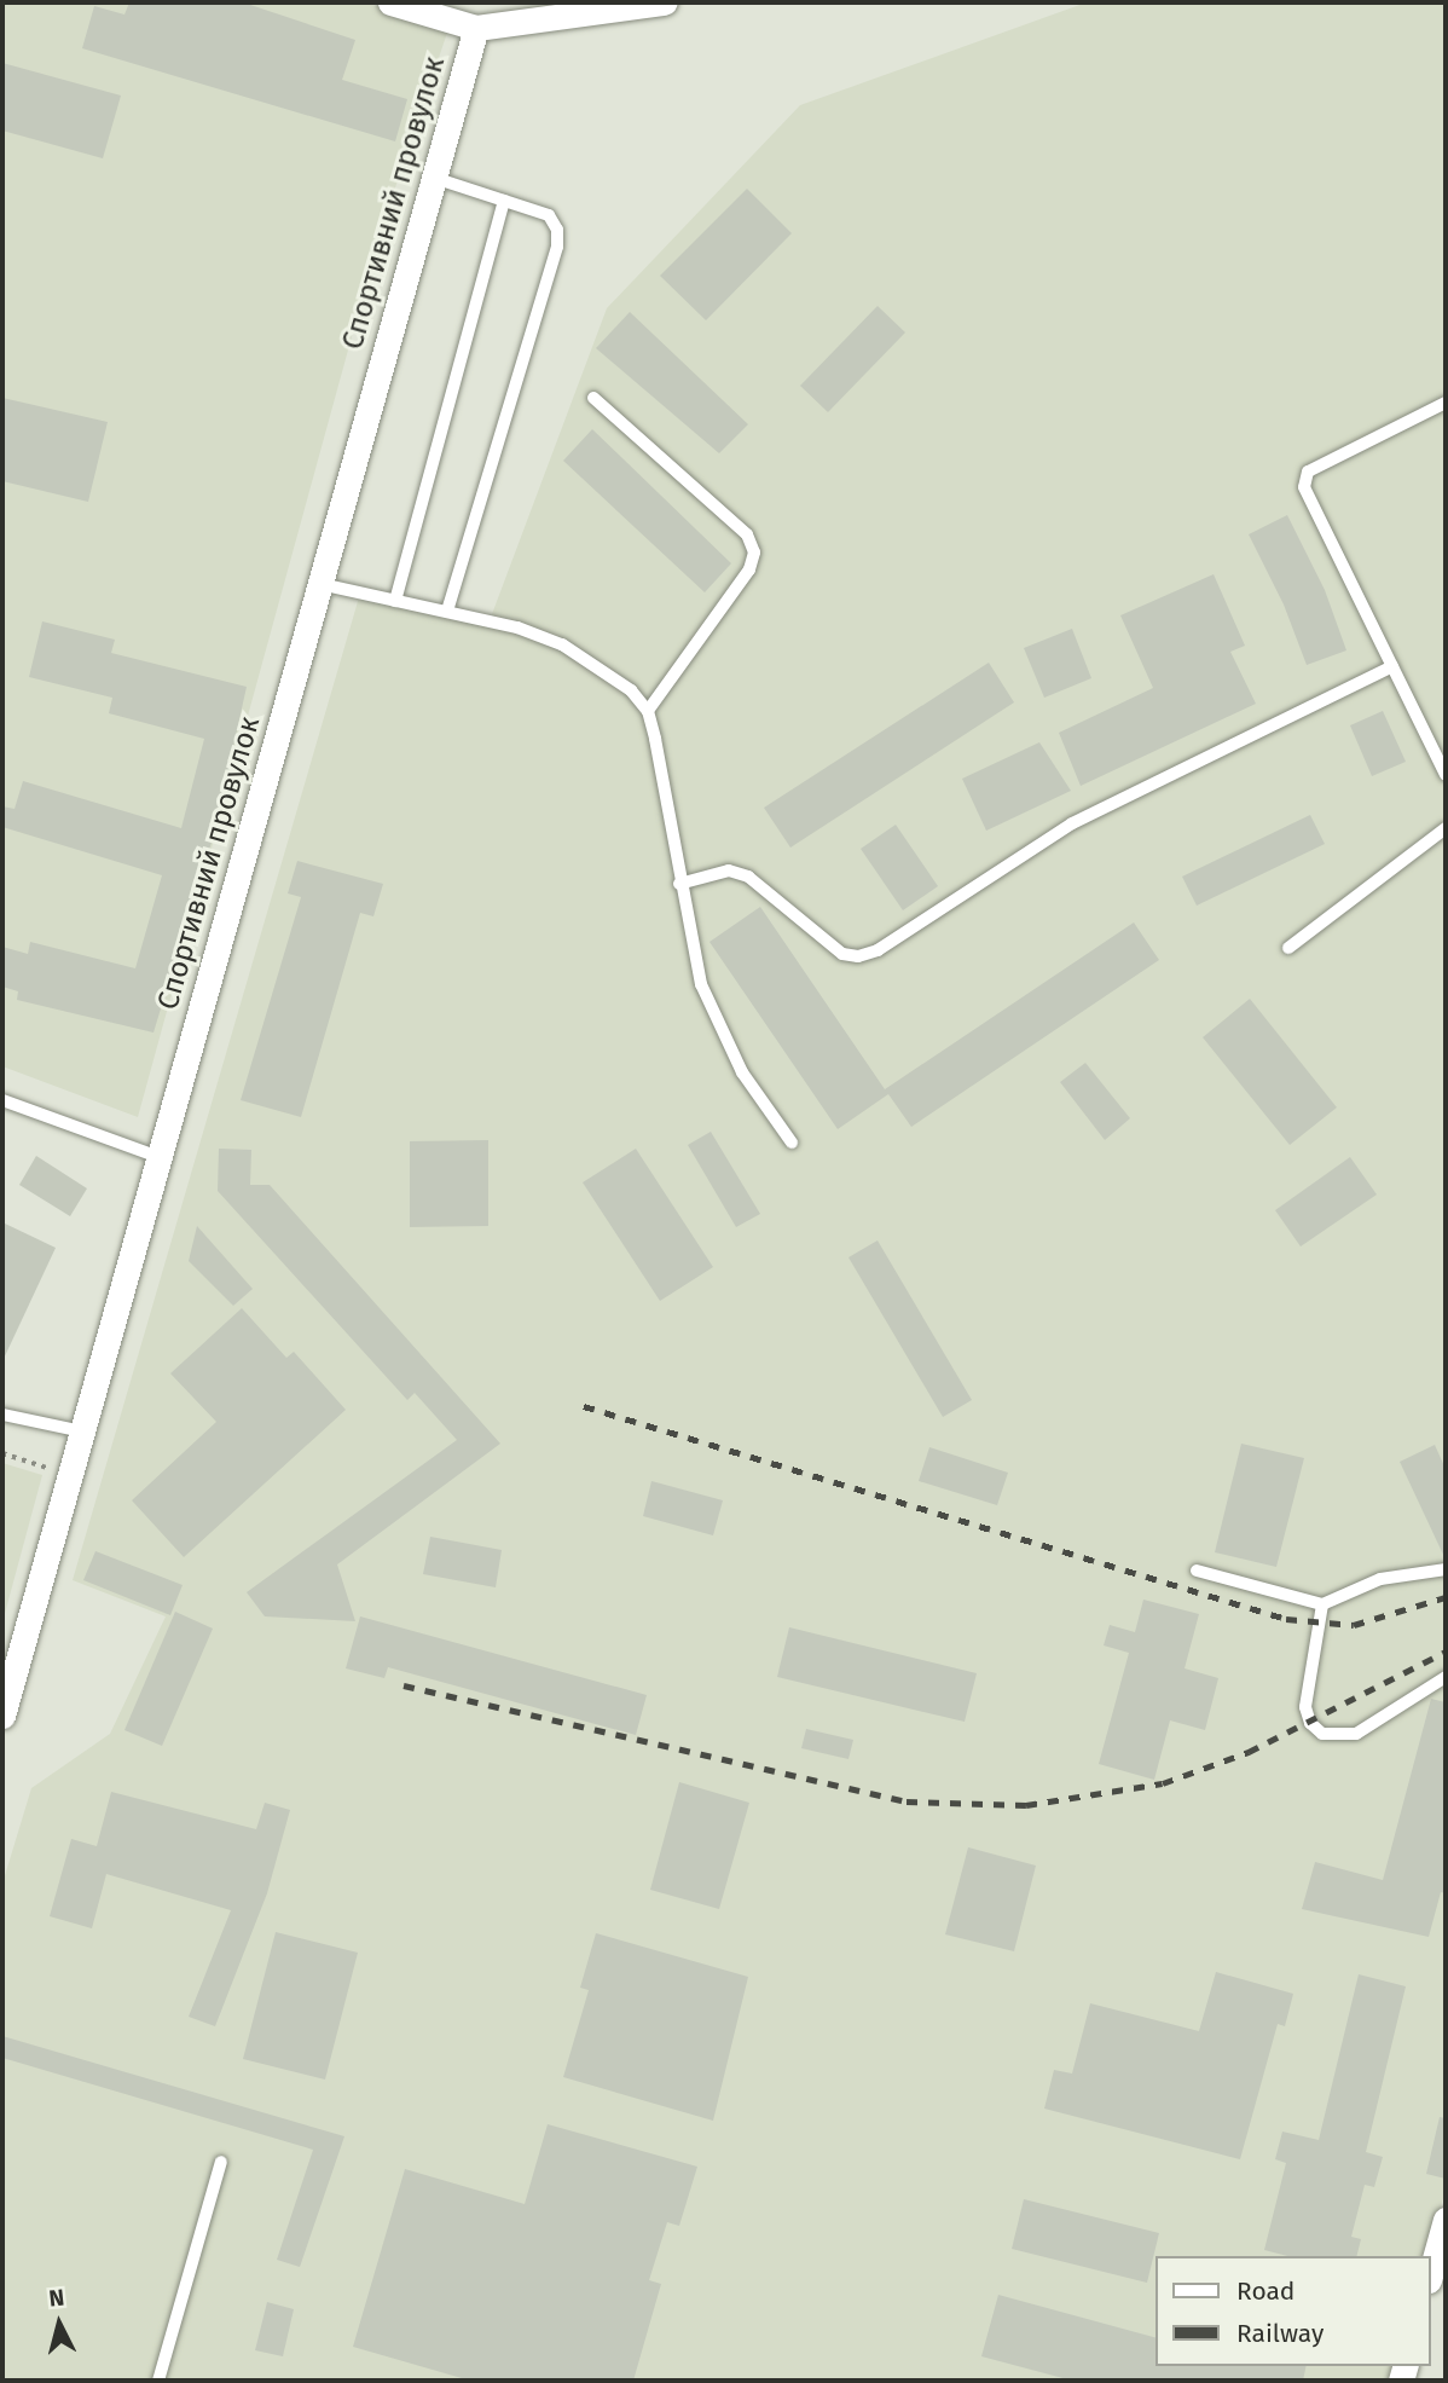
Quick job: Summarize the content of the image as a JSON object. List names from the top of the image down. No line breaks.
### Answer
{"streets":{"street":["Спортивний провулок"]},"legend":["Road","Railway"],"north":"top"}
